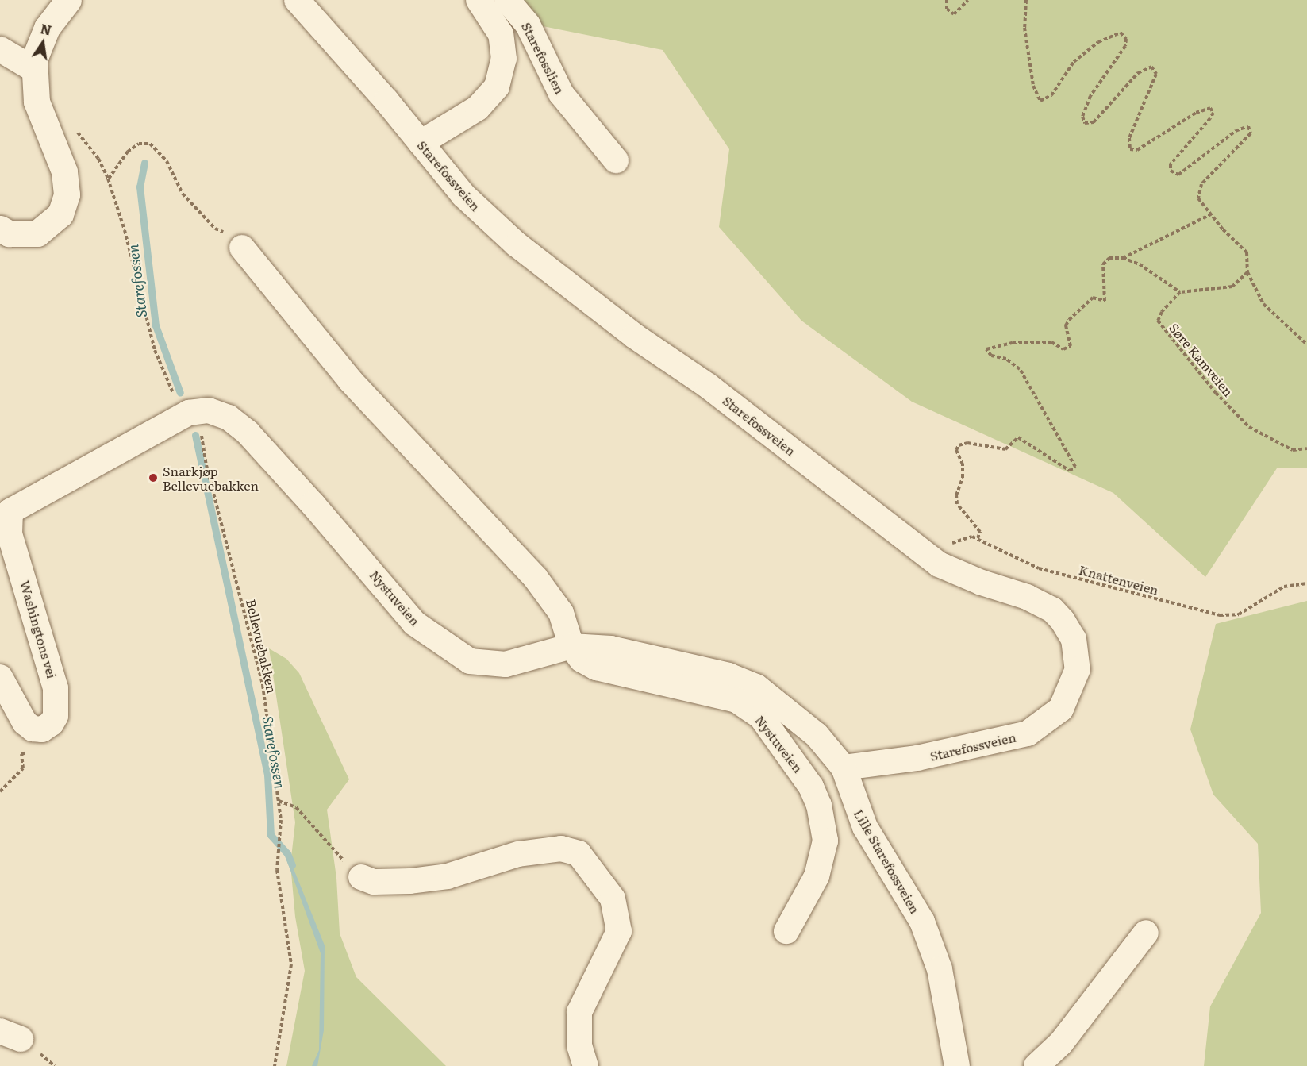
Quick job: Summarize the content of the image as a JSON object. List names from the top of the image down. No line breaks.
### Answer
{"streets":{"street":["Starefosslien","Starefossveien","Nystuveien","Washingtons vei","Lille Starefossveien"],"path":["Søre Kamveien","Knattenveien","Bellevuebakken"]},"crossings":[["Starefosslien","Starefossveien"],["Starefossveien","Lille Starefossveien"],["Nystuveien","Washingtons vei"]],"water":["Starefossen"],"places":["Snarkjøp Bellevuebakken"],"north":"top"}
